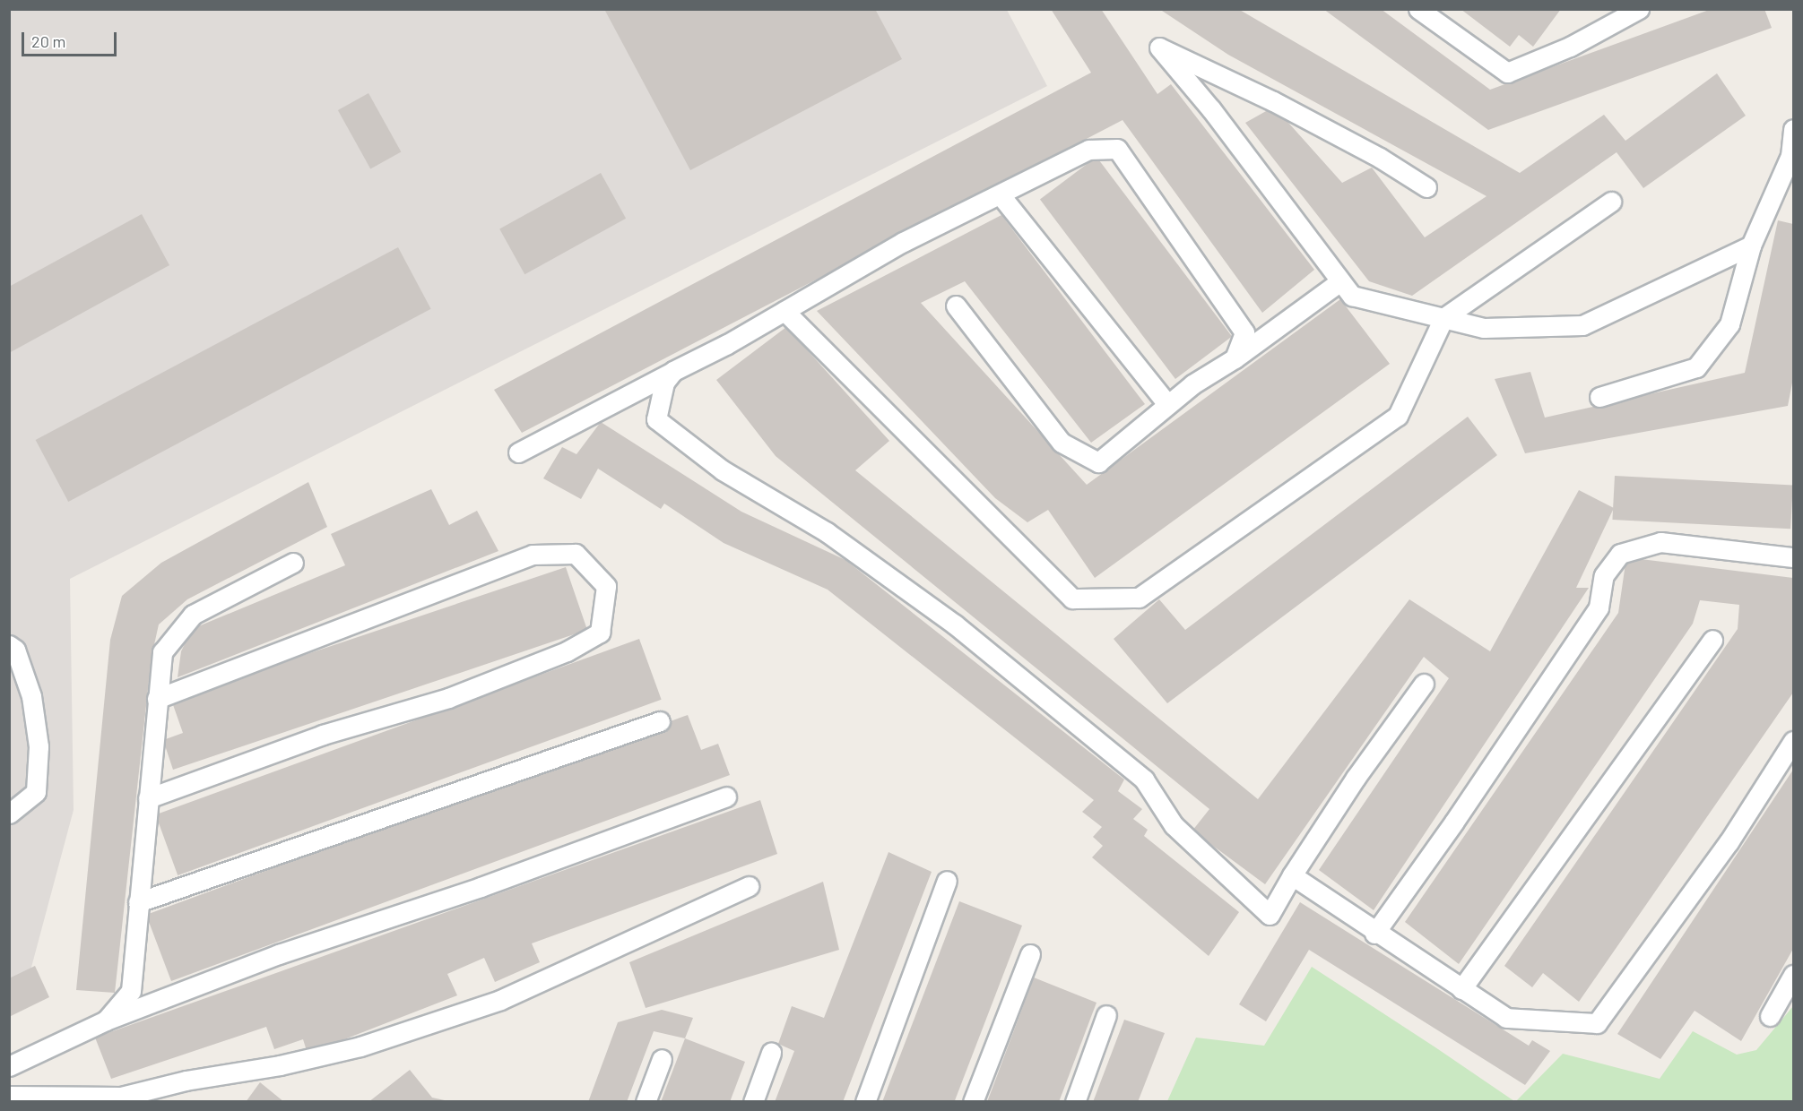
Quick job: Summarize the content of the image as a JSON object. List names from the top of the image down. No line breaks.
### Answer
{"scale_bar":"20 m"}
